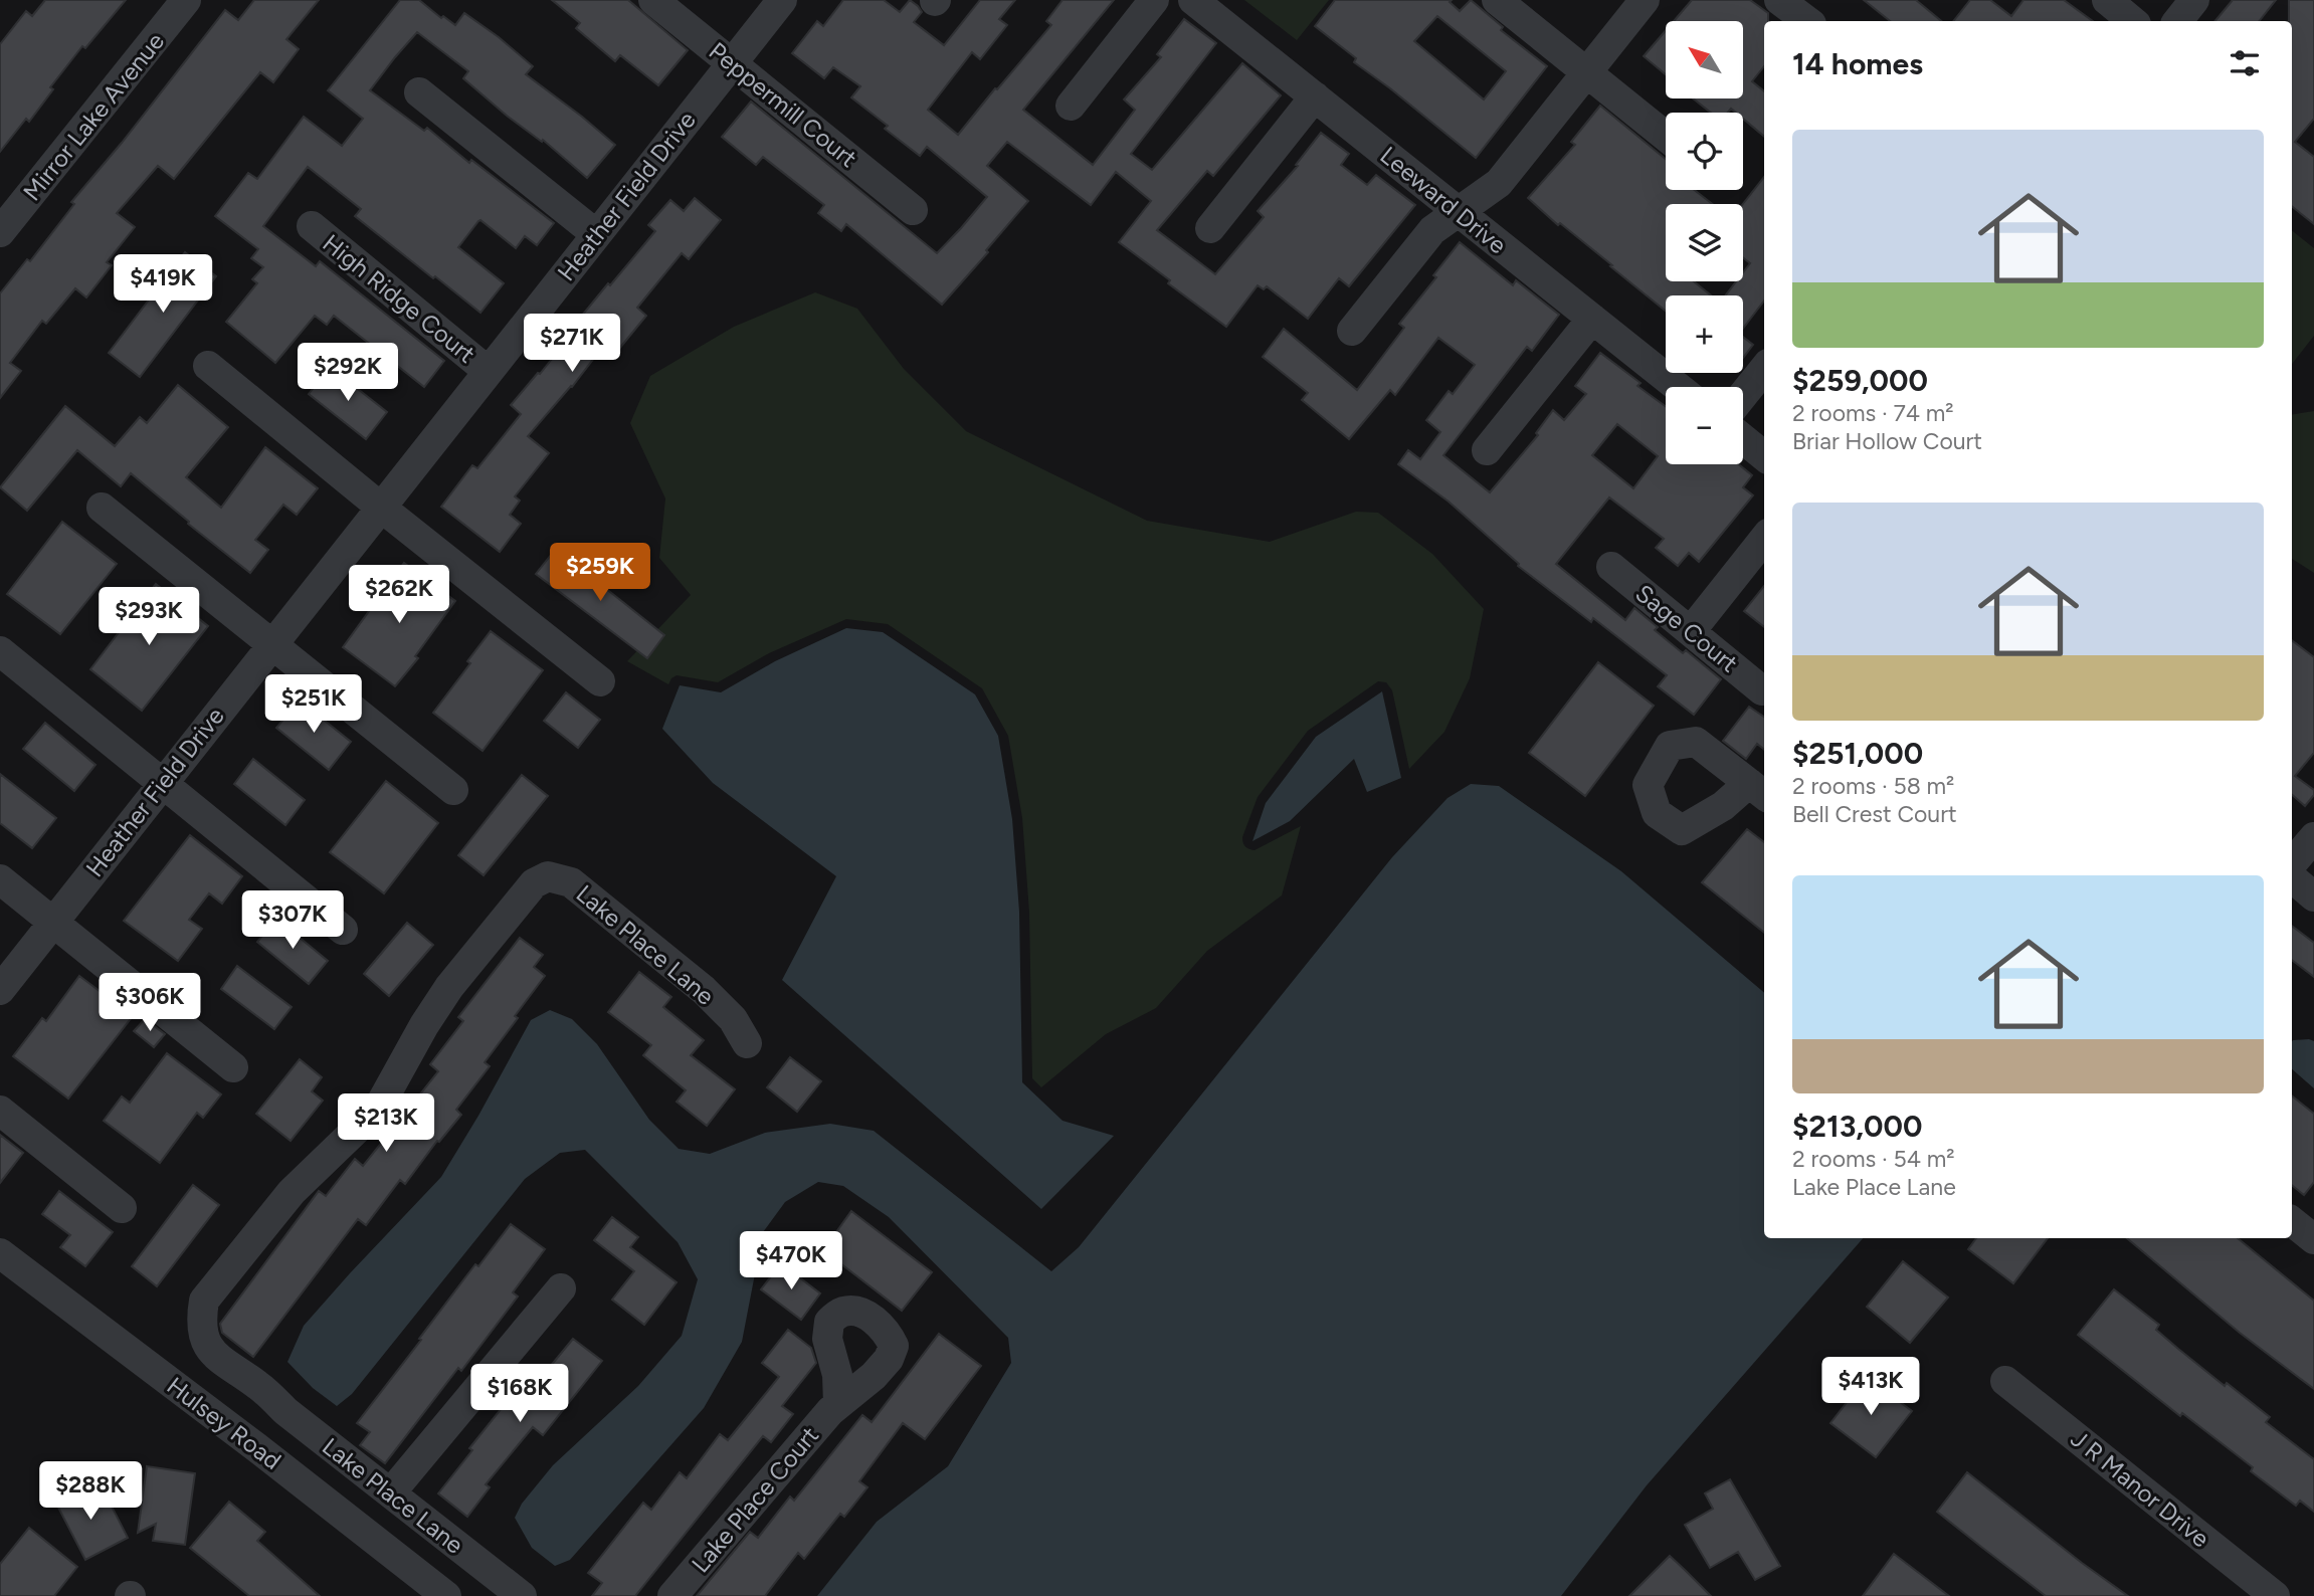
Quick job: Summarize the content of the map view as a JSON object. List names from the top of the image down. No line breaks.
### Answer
{"streets":{"street":["Peppermill Court","Mirror Lake Avenue","Heather Field Drive","Leeward Drive","High Ridge Court","Sage Court","Lake Place Lane","Hulsey Road","J R Manor Drive","Lake Place Court"]},"crossings":[["Peppermill Court","Heather Field Drive"],["Heather Field Drive","High Ridge Court"]],"north":"top left","page":{"map_buttons":["+","−"],"heading":"14 homes","list":[{"name":"$259,000","note":"2 rooms · 74 m² · Briar Hollow Court"},{"name":"$251,000","note":"2 rooms · 58 m² · Bell Crest Court"},{"name":"$213,000","note":"2 rooms · 54 m² · Lake Place Lane"}],"price":["$419K","$271K","$292K","$259K","$262K","$293K","$251K","$307K","$306K","$213K","$470K","$413K","$168K","$288K"]}}
